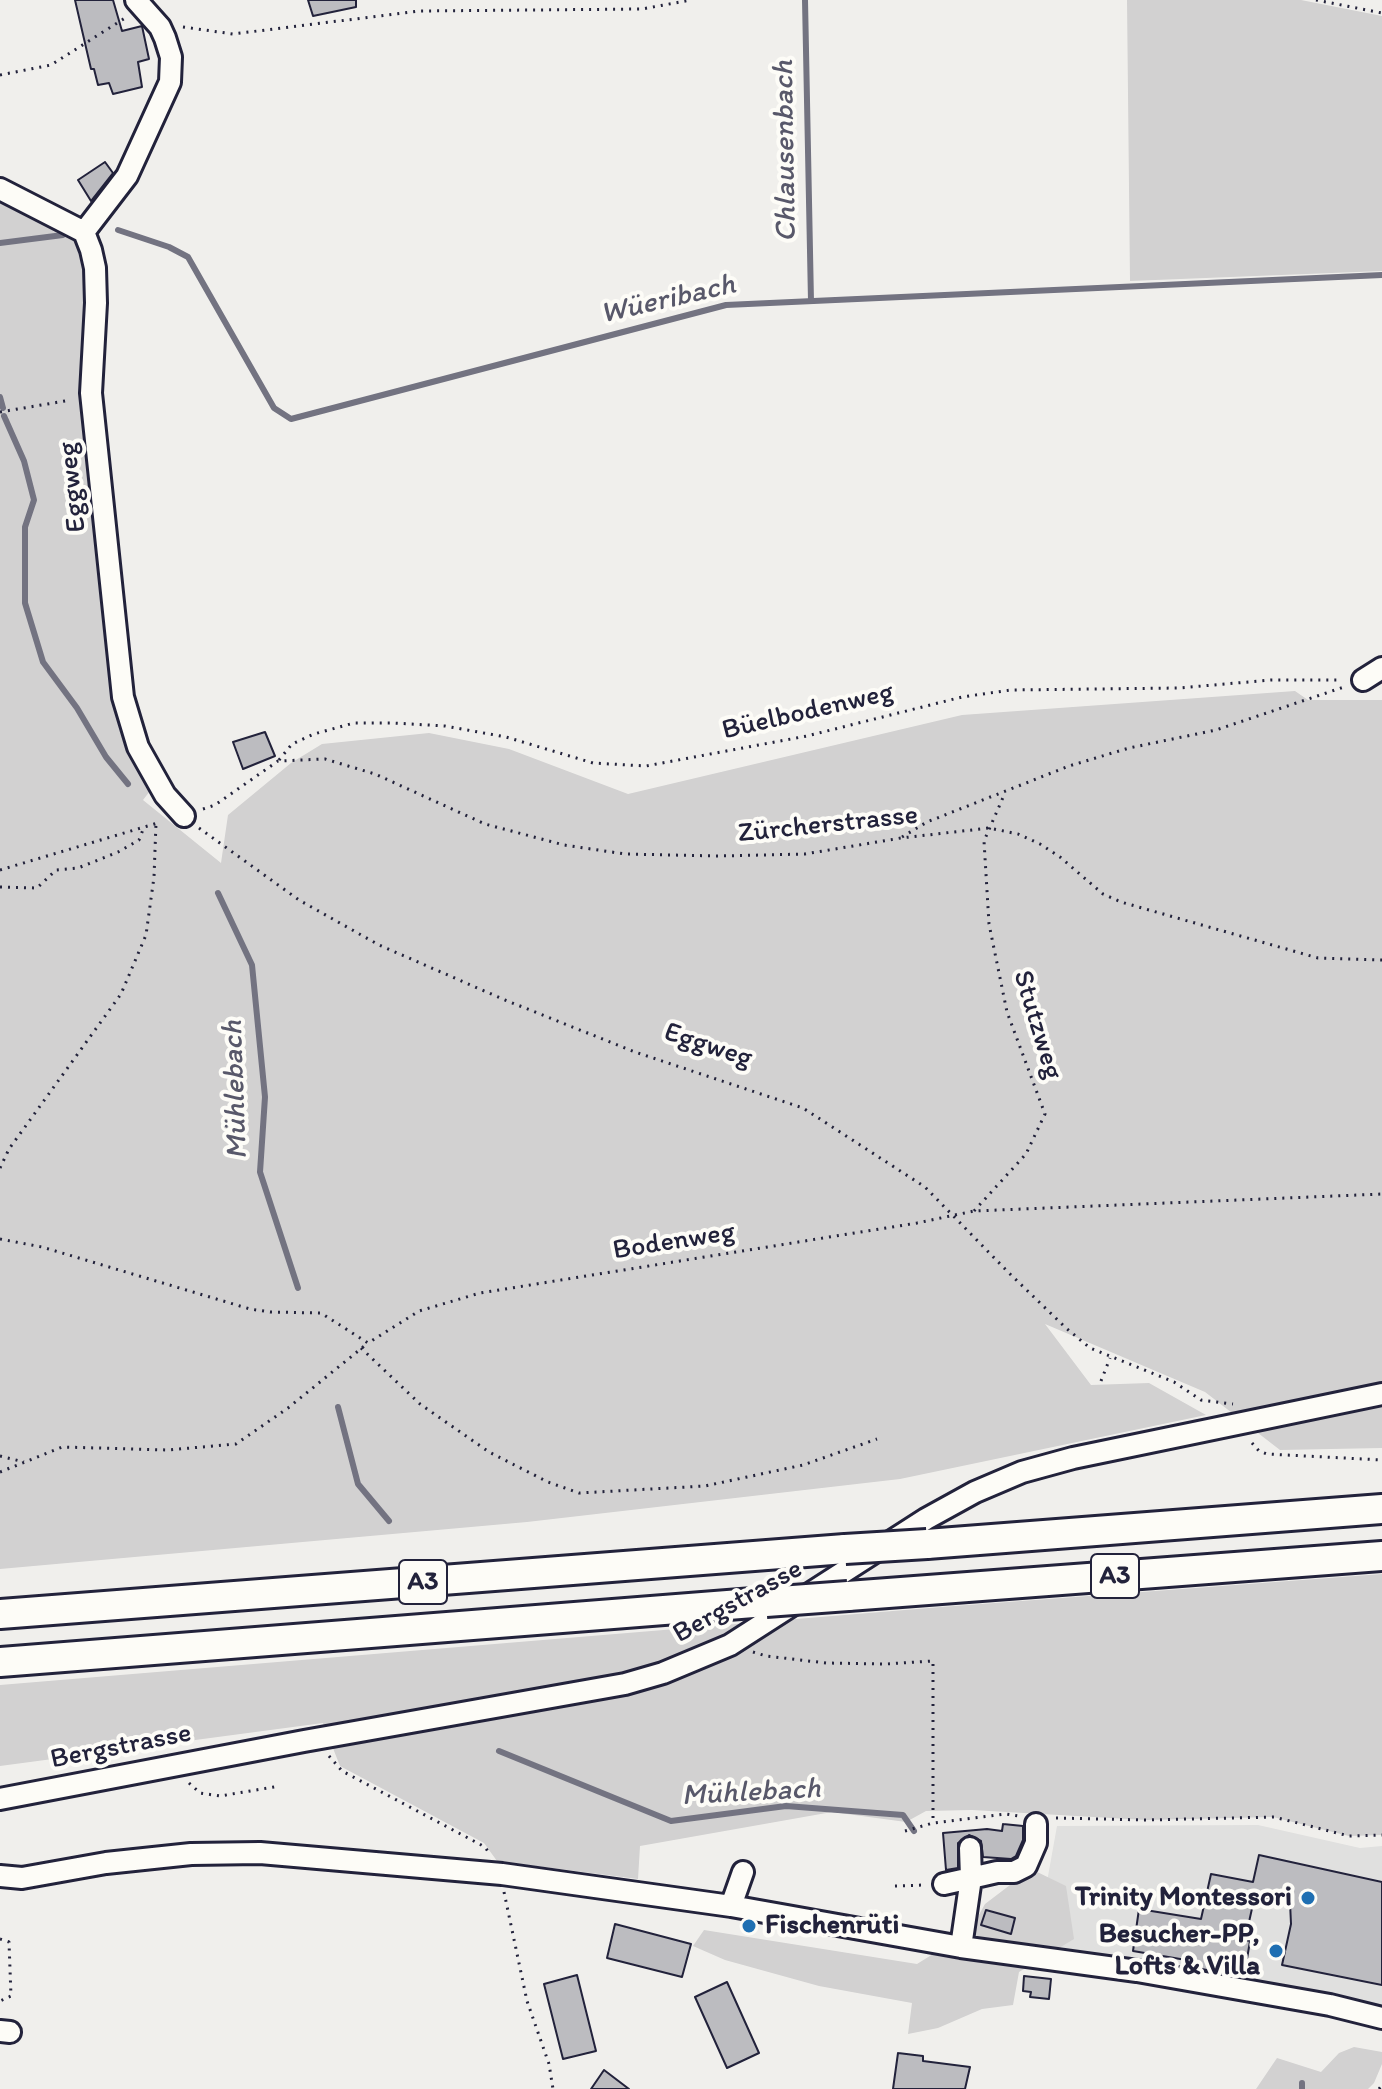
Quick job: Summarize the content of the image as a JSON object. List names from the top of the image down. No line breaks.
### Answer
{"streets":{"highway":["A3"],"street":["Eggweg","Bergstrasse"],"path":["Büelbodenweg","Zürcherstrasse","Stutzweg","Bodenweg"]},"crossings":[["Eggweg","Bodenweg"],["Eggweg","Bergstrasse"],["Büelbodenweg","Zürcherstrasse"],["Zürcherstrasse","Stutzweg"],["Stutzweg","Bodenweg"]],"water":["Chlausenbach","Wüeribach","Mühlebach"],"places":["Trinity Montessori","Fischenrüti","Besucher-PP, Lofts & Villa"]}
